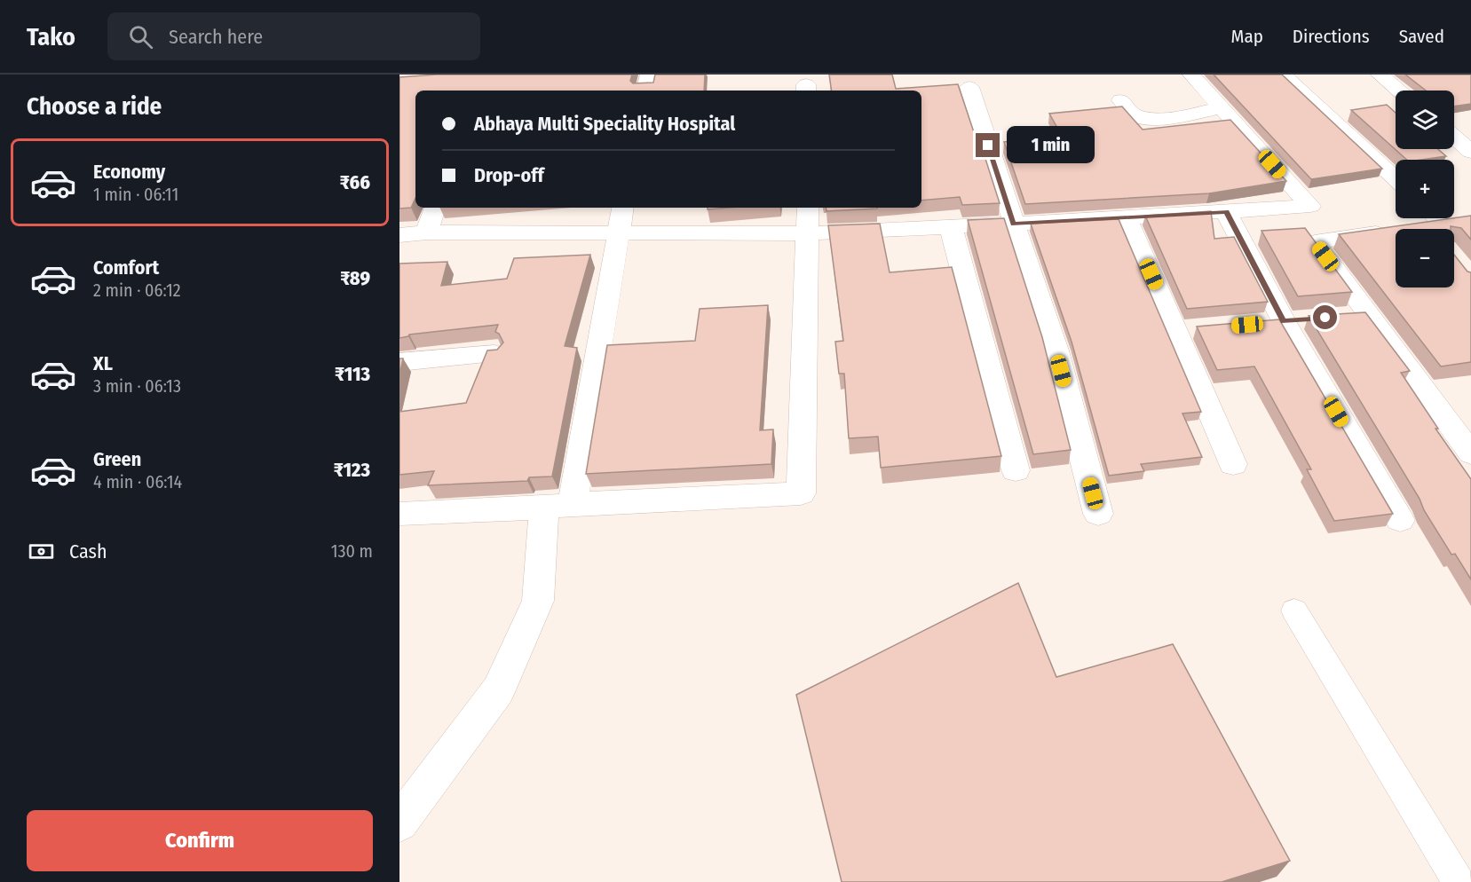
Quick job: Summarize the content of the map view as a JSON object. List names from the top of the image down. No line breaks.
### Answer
{"page":{"header":"Tako","search":"Search here","nav":["Map","Directions","Saved"],"heading":"Choose a ride","map_buttons":["+","−"],"banner":["Abhaya Multi Speciality Hospital","Drop-off"],"bubble":"1 min","list":[{"name":"Economy","note":"1 min · 06:11","value":"₹66"},{"name":"Comfort","note":"2 min · 06:12","value":"₹89"},{"name":"XL","note":"3 min · 06:13","value":"₹113"},{"name":"Green","note":"4 min · 06:14","value":"₹123"}],"pay":["Cash","130 m"],"buttons":"Confirm"}}
